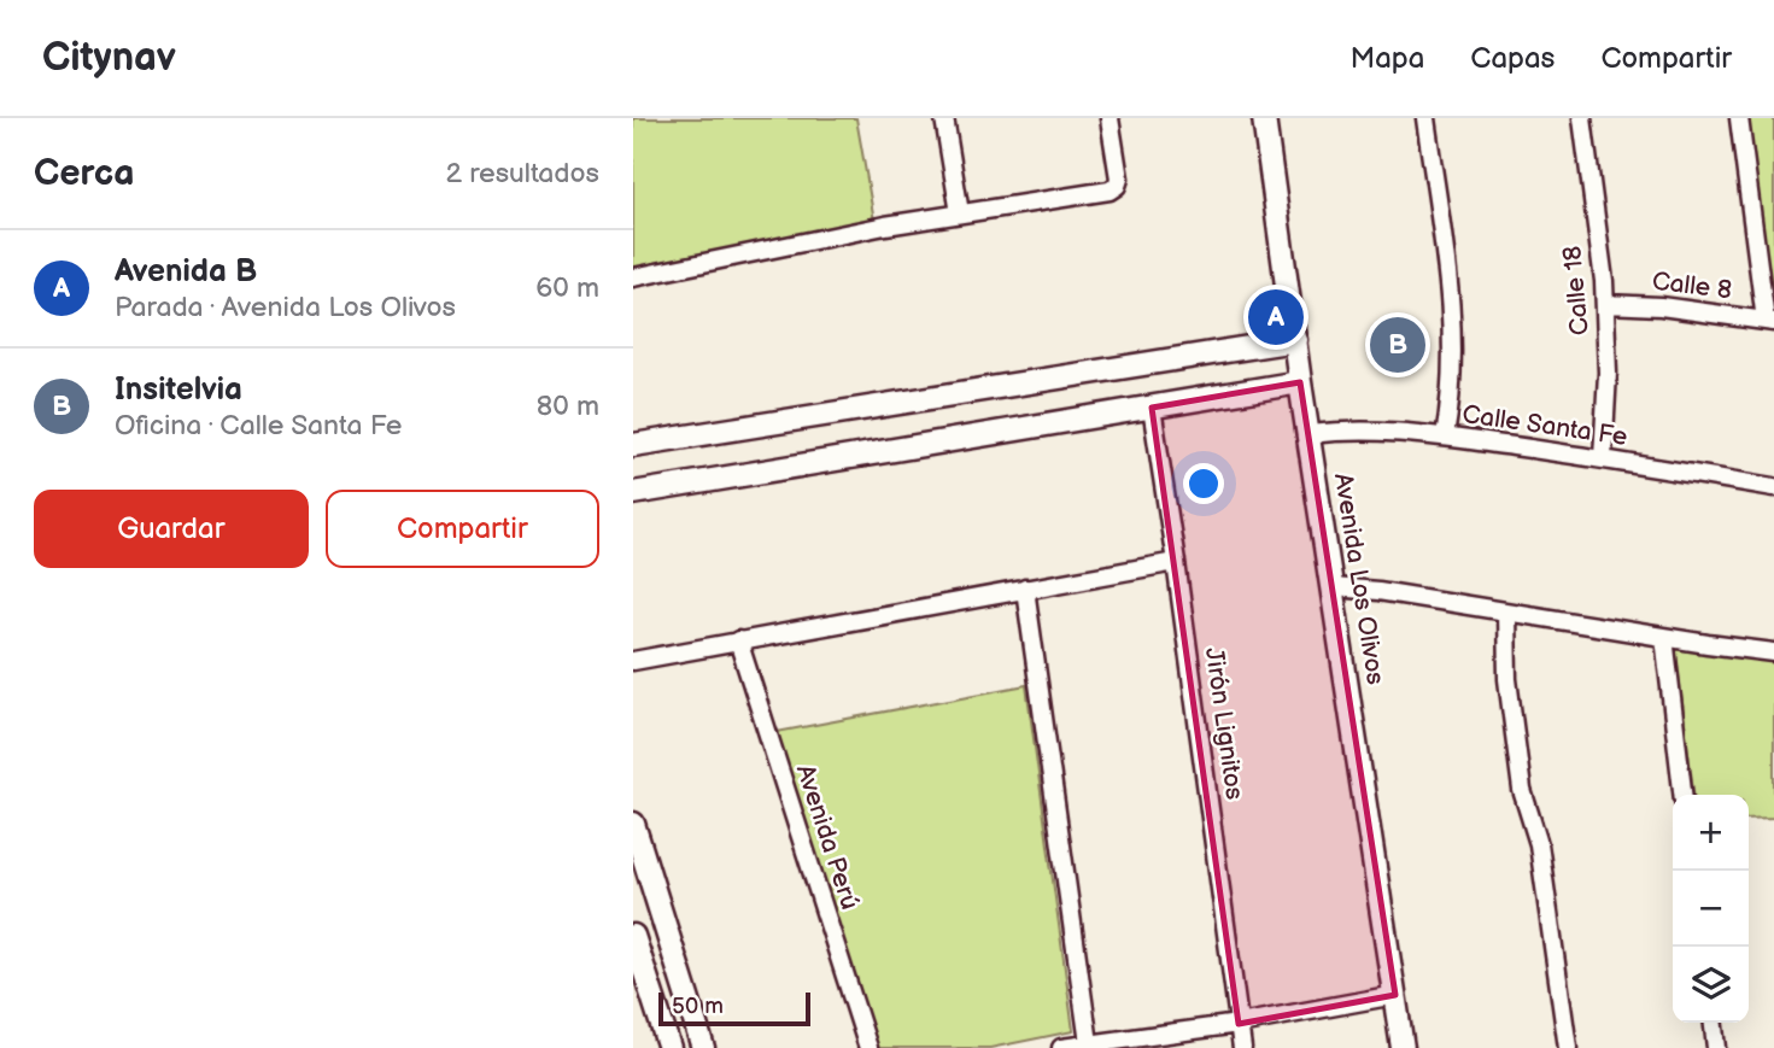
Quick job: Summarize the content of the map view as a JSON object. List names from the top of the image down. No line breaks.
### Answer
{"streets":{"street":["Calle 8","Calle 18","Calle Santa Fe","Avenida Los Olivos","Jirón Lignitos","Avenida Perú"]},"crossings":[["Calle 8","Calle 18"],["Calle 18","Calle Santa Fe"],["Calle Santa Fe","Avenida Los Olivos"]],"scale_bar":"50 m","page":{"header":"Citynav","nav":["Mapa","Capas","Compartir"],"heading":["Cerca","2 resultados"],"list":[{"mark":"A","name":"Avenida B","note":"Parada · Avenida Los Olivos","value":"60 m"},{"mark":"B","name":"Insitelvia","note":"Oficina · Calle Santa Fe","value":"80 m"}],"pins":["A","B"],"buttons":["Guardar","Compartir"],"map_buttons":["+","−"],"scale":"50 m"}}
